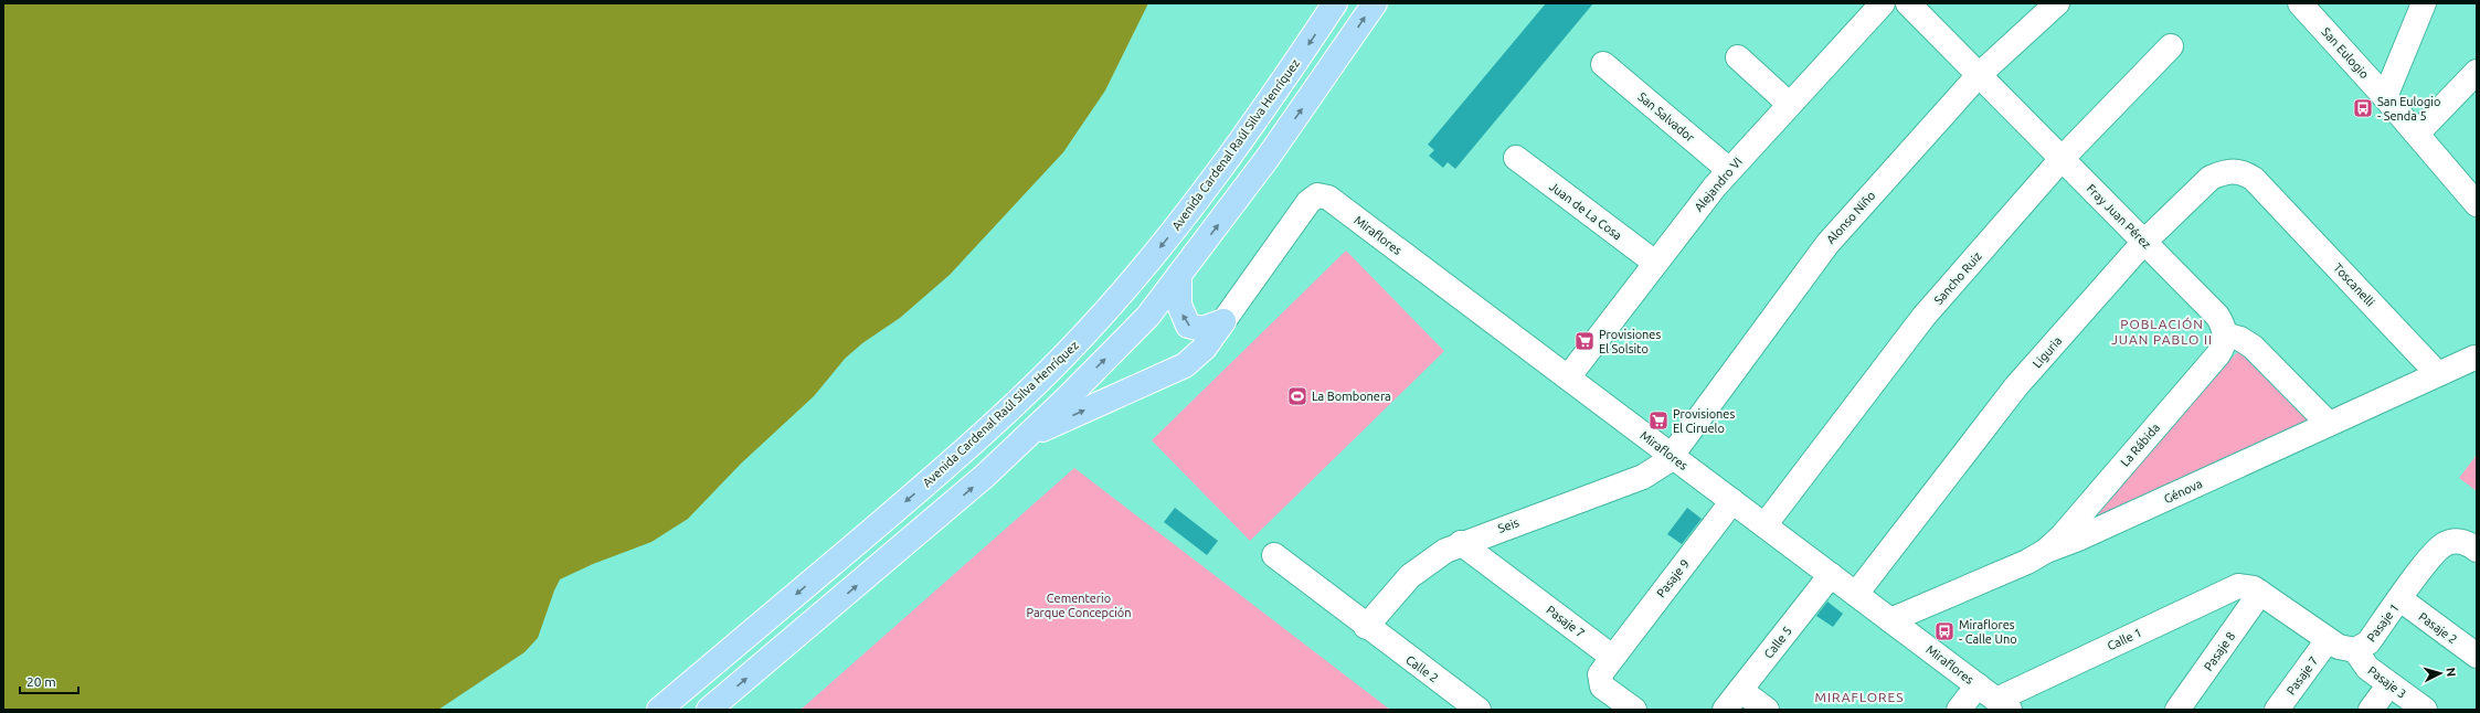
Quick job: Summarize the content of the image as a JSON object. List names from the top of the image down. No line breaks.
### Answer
{"streets":{"main road":["Avenida Cardenal Raúl Silva Henríquez"],"street":["San Eulogio","San Salvador","Alejandro VI","Juan de La Cosa","Fray Juan Pérez","Alonso Niño","Miraflores","Sancho Ruiz","Toscanelli","Liguria","La Rábida","Génova","Seis","Pasaje 9","Pasaje 7","Pasaje 1","Pasaje 2","Calle 1","Calle 5","Pasaje 8","Calle 2","Pasaje 3"]},"crossings":[["San Salvador","Alejandro VI"],["Alejandro VI","Juan de La Cosa"],["Alejandro VI","Miraflores"],["Fray Juan Pérez","Alonso Niño"],["Fray Juan Pérez","Sancho Ruiz"],["Fray Juan Pérez","Liguria"],["Fray Juan Pérez","La Rábida"],["Alonso Niño","Miraflores"],["Alonso Niño","Seis"],["Miraflores","Sancho Ruiz"],["Miraflores","Liguria"],["Miraflores","Génova"],["Miraflores","Seis"],["Miraflores","Pasaje 9"],["Miraflores","Calle 1"],["Miraflores","Calle 5"],["Toscanelli","Liguria"],["Toscanelli","Génova"],["La Rábida","Génova"],["Seis","Pasaje 7"],["Seis","Calle 2"],["Pasaje 9","Pasaje 7"],["Pasaje 7","Pasaje 1"],["Pasaje 1","Pasaje 2"],["Pasaje 1","Calle 1"],["Pasaje 1","Pasaje 8"],["Pasaje 1","Pasaje 3"],["Calle 1","Pasaje 8"]],"districts":["POBLACIÓN JUAN PABLO II","MIRAFLORES"],"parks":["Cementerio Parque Concepción"],"places":{"bus stop":["San Eulogio - Senda 5","Miraflores - Calle Uno"],"supermarket":["Provisiones El Solsito","Provisiones El Ciruelo"],"sports":["La Bombonera"]},"scale_bar":"20 m","north":"right"}
